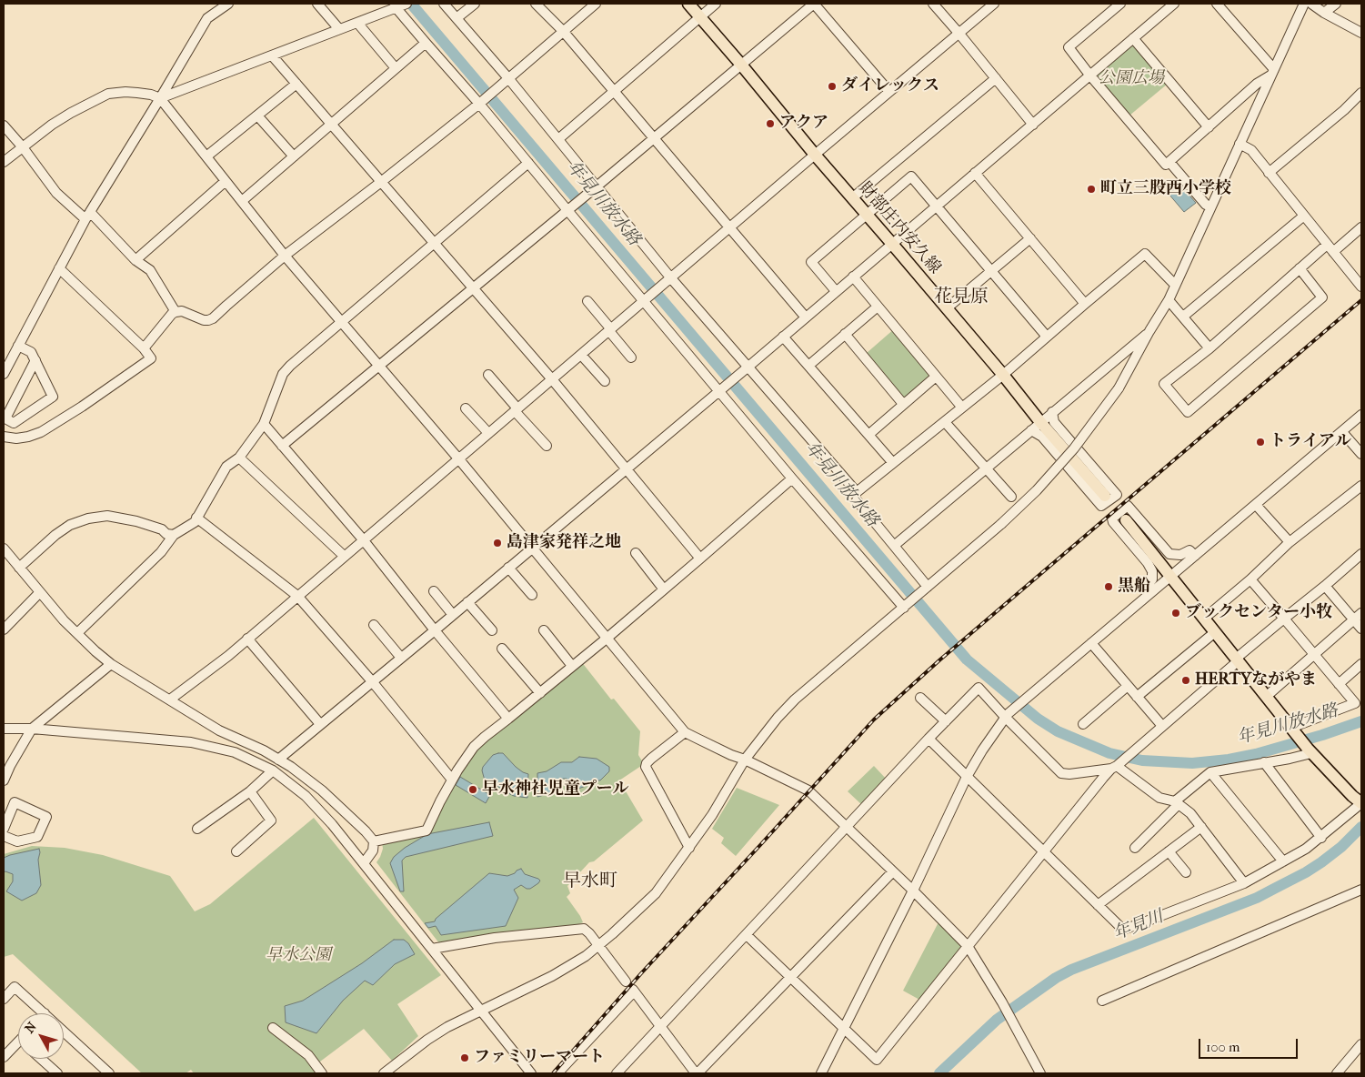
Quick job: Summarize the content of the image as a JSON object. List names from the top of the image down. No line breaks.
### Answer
{"streets":{"main road":["財部庄内安久線"]},"districts":["花見原","早水町"],"water":["年見川放水路","年見川"],"parks":["公園広場","早水公園"],"places":["ダイレックス","アクア","町立三股西小学校","トライアル","島津家発祥之地","黒船","ブックセンター小牧","HERTYながやま","早水神社児童プール","ファミリーマート"],"scale_bar":"100 m","north":"top left"}
